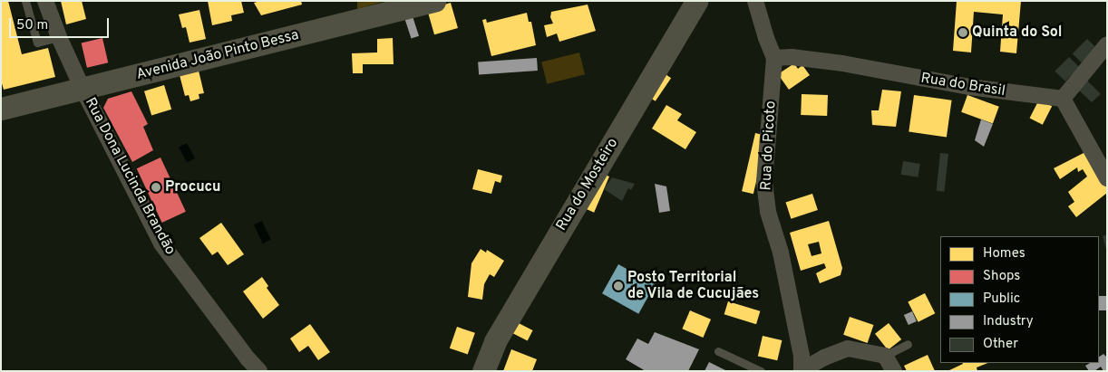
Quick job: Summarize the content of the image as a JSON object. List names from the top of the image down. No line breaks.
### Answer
{"streets":{"main road":["Avenida João Pinto Bessa","Rua do Mosteiro"],"street":["Rua do Brasil","Rua do Picoto","Rua Dona Lucinda Brandão"]},"crossings":[["Avenida João Pinto Bessa","Rua Dona Lucinda Brandão"],["Rua do Brasil","Rua do Picoto"]],"places":["Quinta do Sol","Procucu","Posto Territorial de Vila de Cucujães"],"legend":["Homes","Shops","Public","Industry","Other"],"scale_bar":"50 m"}
